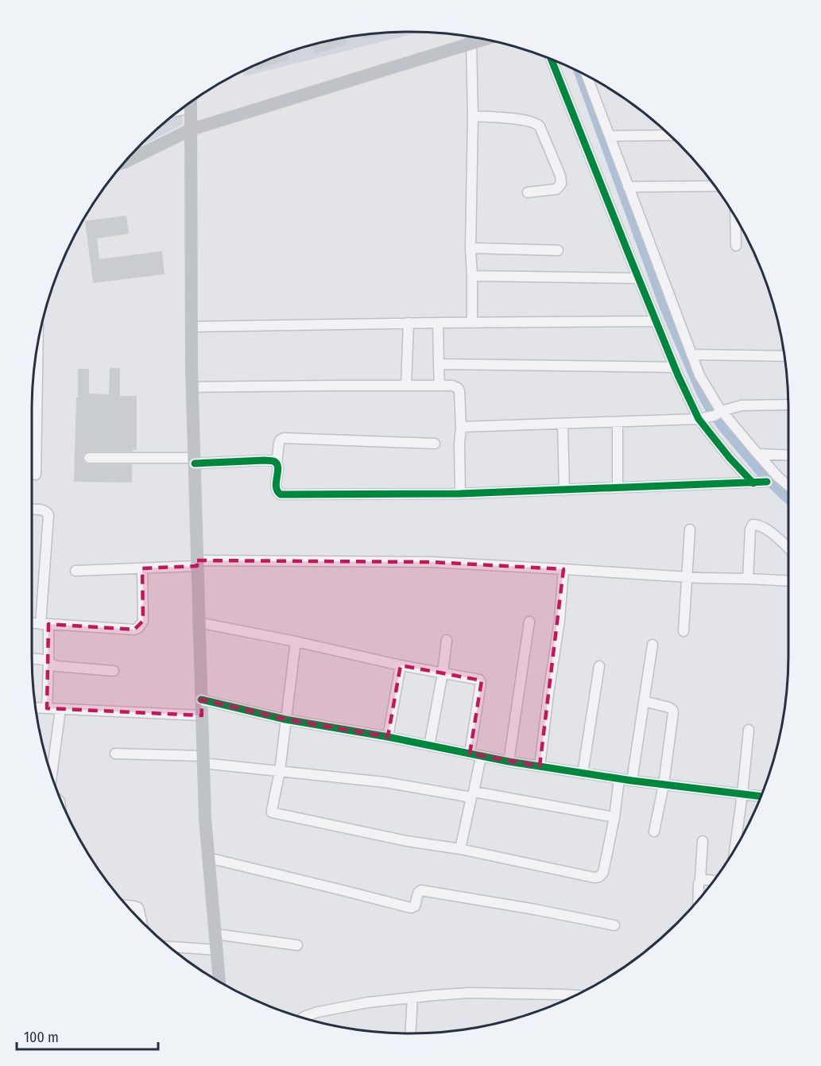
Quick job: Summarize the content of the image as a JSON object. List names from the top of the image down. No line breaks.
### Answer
{"scale_bar":"100 m"}
